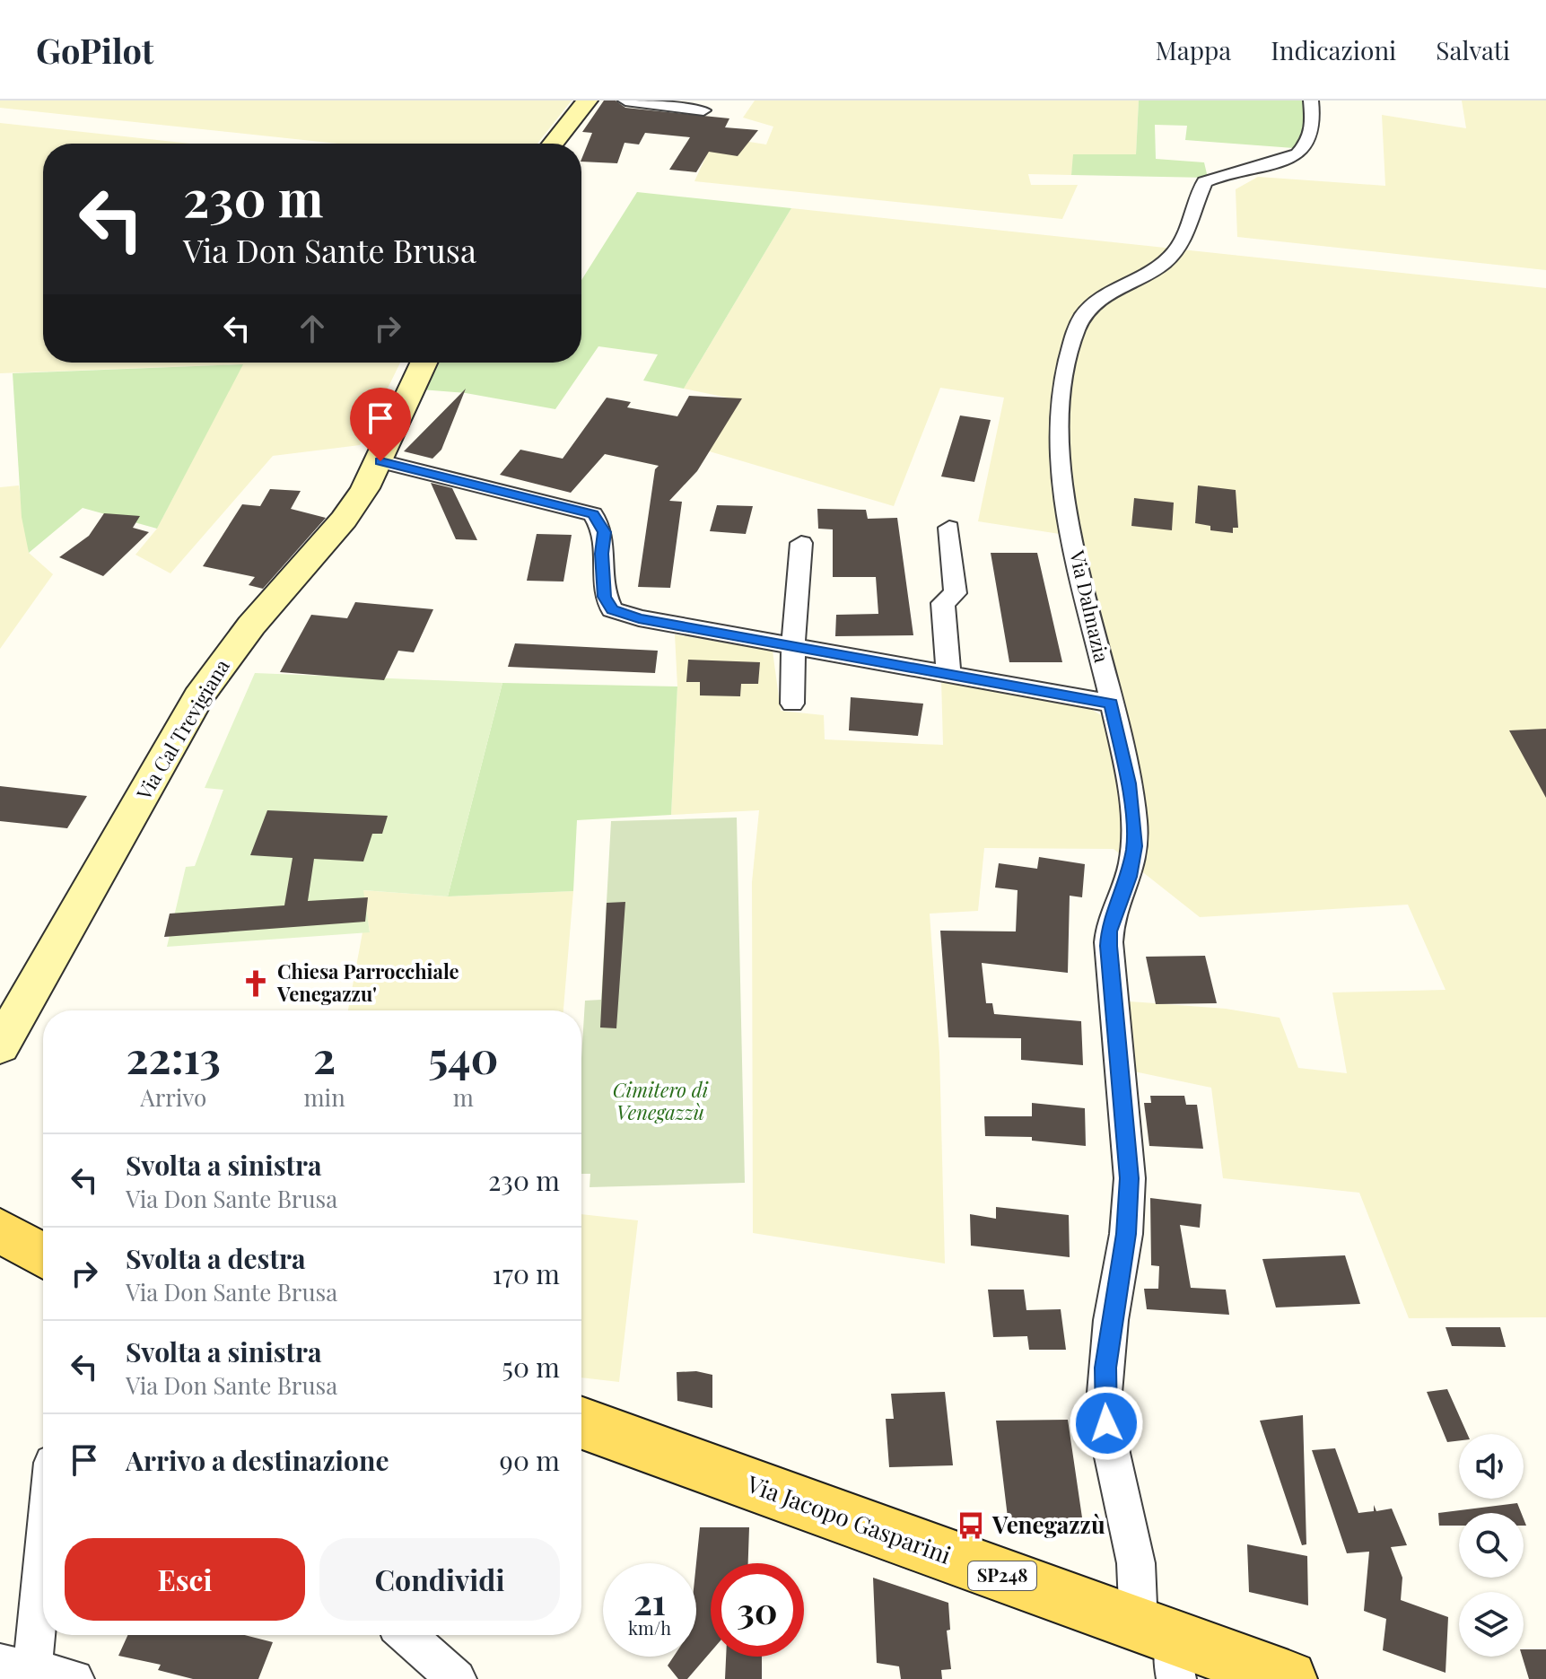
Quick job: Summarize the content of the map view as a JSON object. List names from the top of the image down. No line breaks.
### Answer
{"streets":{"main road":["Via Jacopo Gasparini","SP248"],"street":["Via Dalmazia","Via Cal Trevigiana"]},"crossings":[["Via Dalmazia","Via Jacopo Gasparini"]],"parks":["Cimitero di Venegazzù"],"places":{"church":["Chiesa Parrocchiale Venegazzu'"],"bus stop":["Venegazzù"]},"page":{"header":"GoPilot","nav":["Mappa","Indicazioni","Salvati"],"turn":["230 m","Via Don Sante Brusa"],"eta":["22:13","Arrivo","2","min","540","m"],"list":[{"name":"Svolta a sinistra","note":"Via Don Sante Brusa","value":"230 m"},{"name":"Svolta a destra","note":"Via Don Sante Brusa","value":"170 m"},{"name":"Svolta a sinistra","note":"Via Don Sante Brusa","value":"50 m"},{"name":"Arrivo a destinazione","value":"90 m"}],"buttons":["Esci","Condividi"],"speed":"21 km/h","limit":"30"}}
